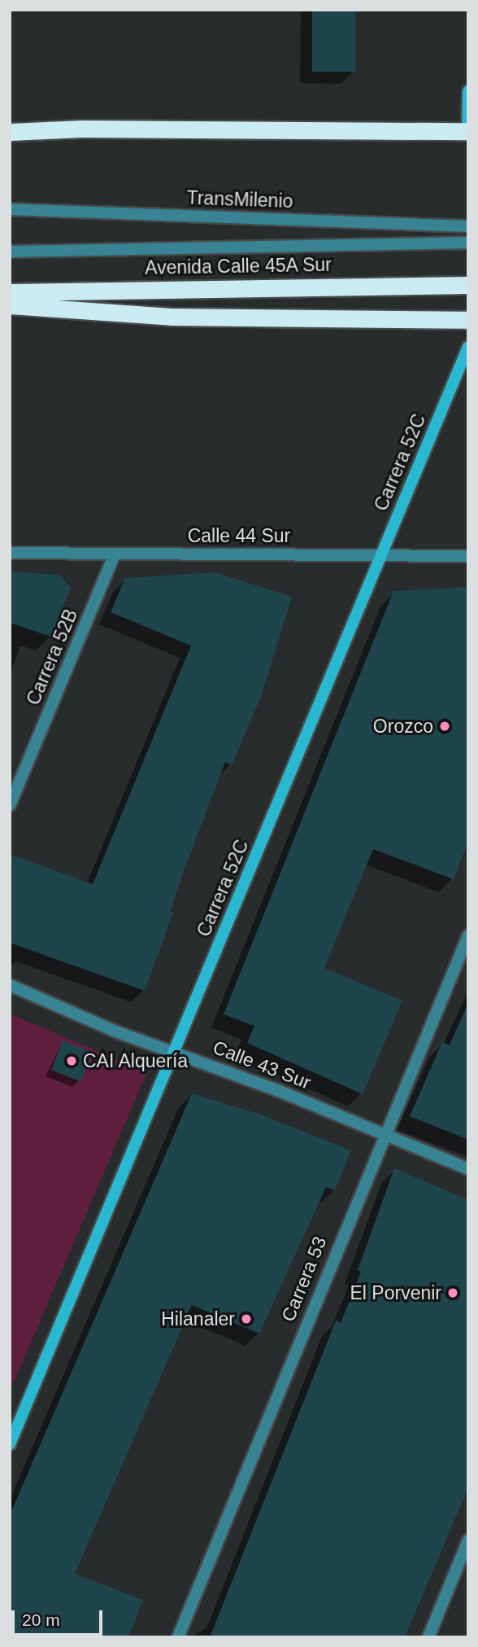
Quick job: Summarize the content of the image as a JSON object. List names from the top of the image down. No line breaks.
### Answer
{"streets":{"highway":["Avenida Calle 45A Sur"],"street":["TransMilenio","Carrera 52C","Calle 44 Sur","Carrera 52B","Calle 43 Sur","Carrera 53"]},"crossings":[["Carrera 52C","Calle 44 Sur"],["Carrera 52C","Calle 43 Sur"],["Calle 44 Sur","Carrera 52B"],["Calle 43 Sur","Carrera 53"]],"places":["Orozco","CAI Alquería","El Porvenir","Hilanaler"],"scale_bar":"20 m"}
